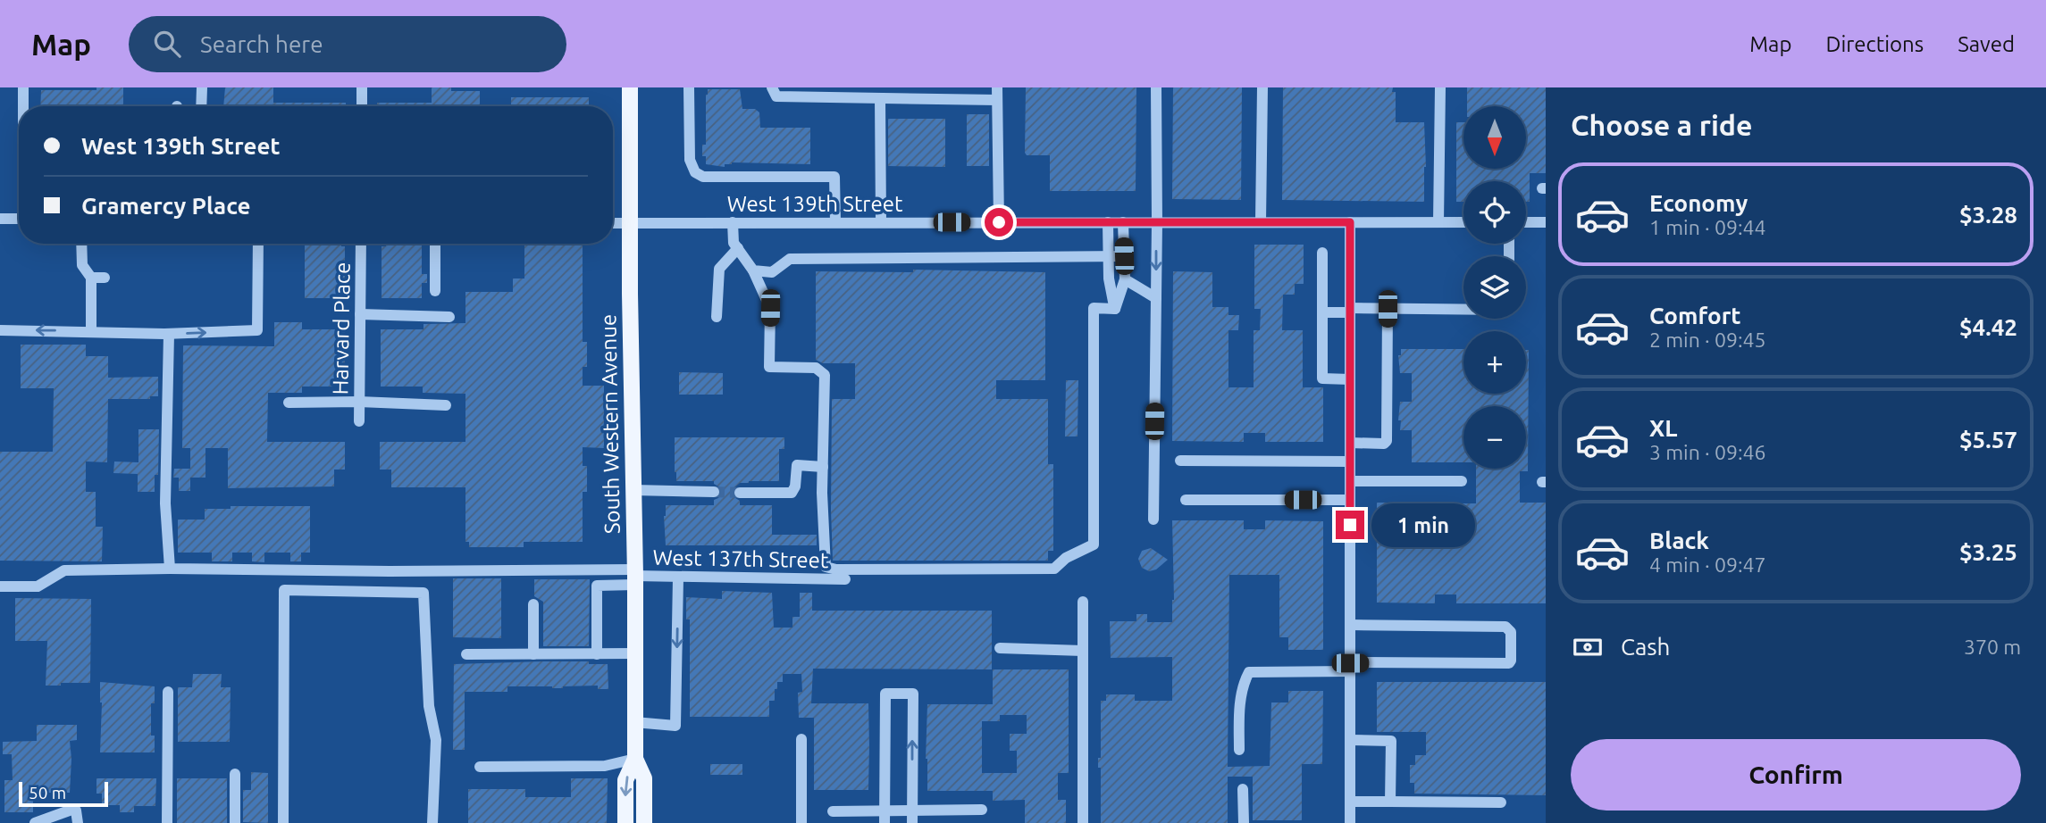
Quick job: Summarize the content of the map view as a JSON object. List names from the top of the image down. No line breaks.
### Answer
{"streets":{"main road":["South Western Avenue"],"street":["West 139th Street","Harvard Place","West 137th Street"]},"crossings":[["West 139th Street","South Western Avenue"],["South Western Avenue","West 137th Street"]],"scale_bar":"50 m","north":"bottom","page":{"header":"Map","search":"Search here","nav":["Map","Directions","Saved"],"heading":"Choose a ride","map_buttons":["+","−"],"banner":["West 139th Street","Gramercy Place"],"list":[{"name":"Economy","note":"1 min · 09:44","value":"$3.28"},{"name":"Comfort","note":"2 min · 09:45","value":"$4.42"},{"name":"XL","note":"3 min · 09:46","value":"$5.57"},{"name":"Black","note":"4 min · 09:47","value":"$3.25"}],"bubble":"1 min","pay":["Cash","370 m"],"buttons":"Confirm","scale":"50 m"}}
